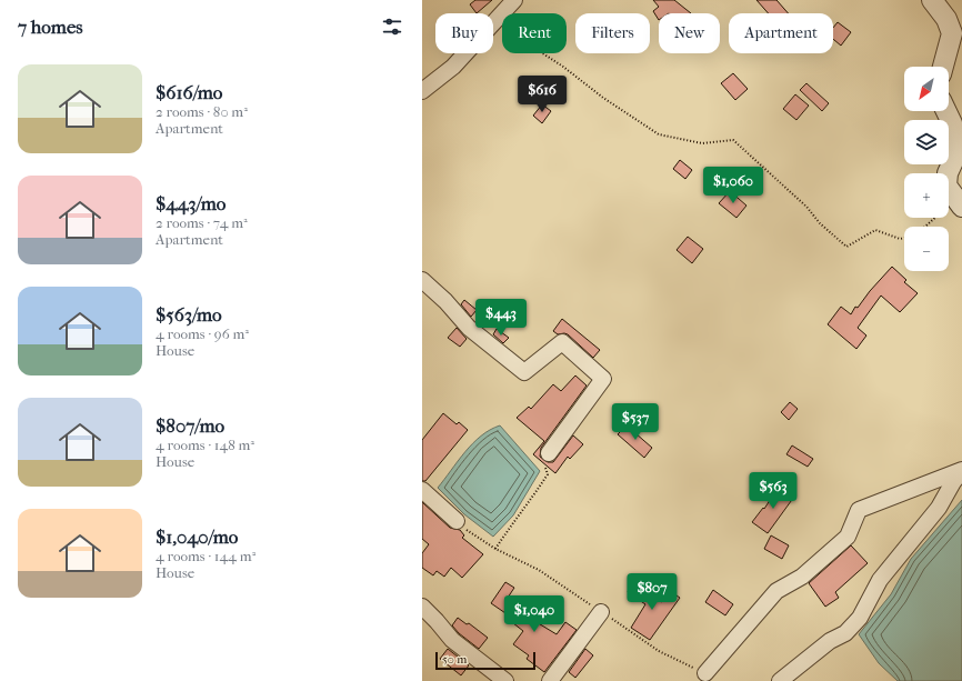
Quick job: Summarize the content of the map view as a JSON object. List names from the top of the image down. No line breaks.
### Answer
{"scale_bar":"50 m","north":"bottom left","page":{"heading":"7 homes","chip":["Buy","Rent","Filters","New","Apartment"],"list":[{"name":"$616/mo","note":"2 rooms · 80 m² · Apartment"},{"name":"$443/mo","note":"2 rooms · 74 m² · Apartment"},{"name":"$563/mo","note":"4 rooms · 96 m² · House"},{"name":"$807/mo","note":"4 rooms · 148 m² · House"},{"name":"$1,040/mo","note":"4 rooms · 144 m² · House"}],"map_buttons":["+","−"],"price":["$616","$1,060","$443","$537","$563","$807","$1,040"],"scale":"50 m"}}
